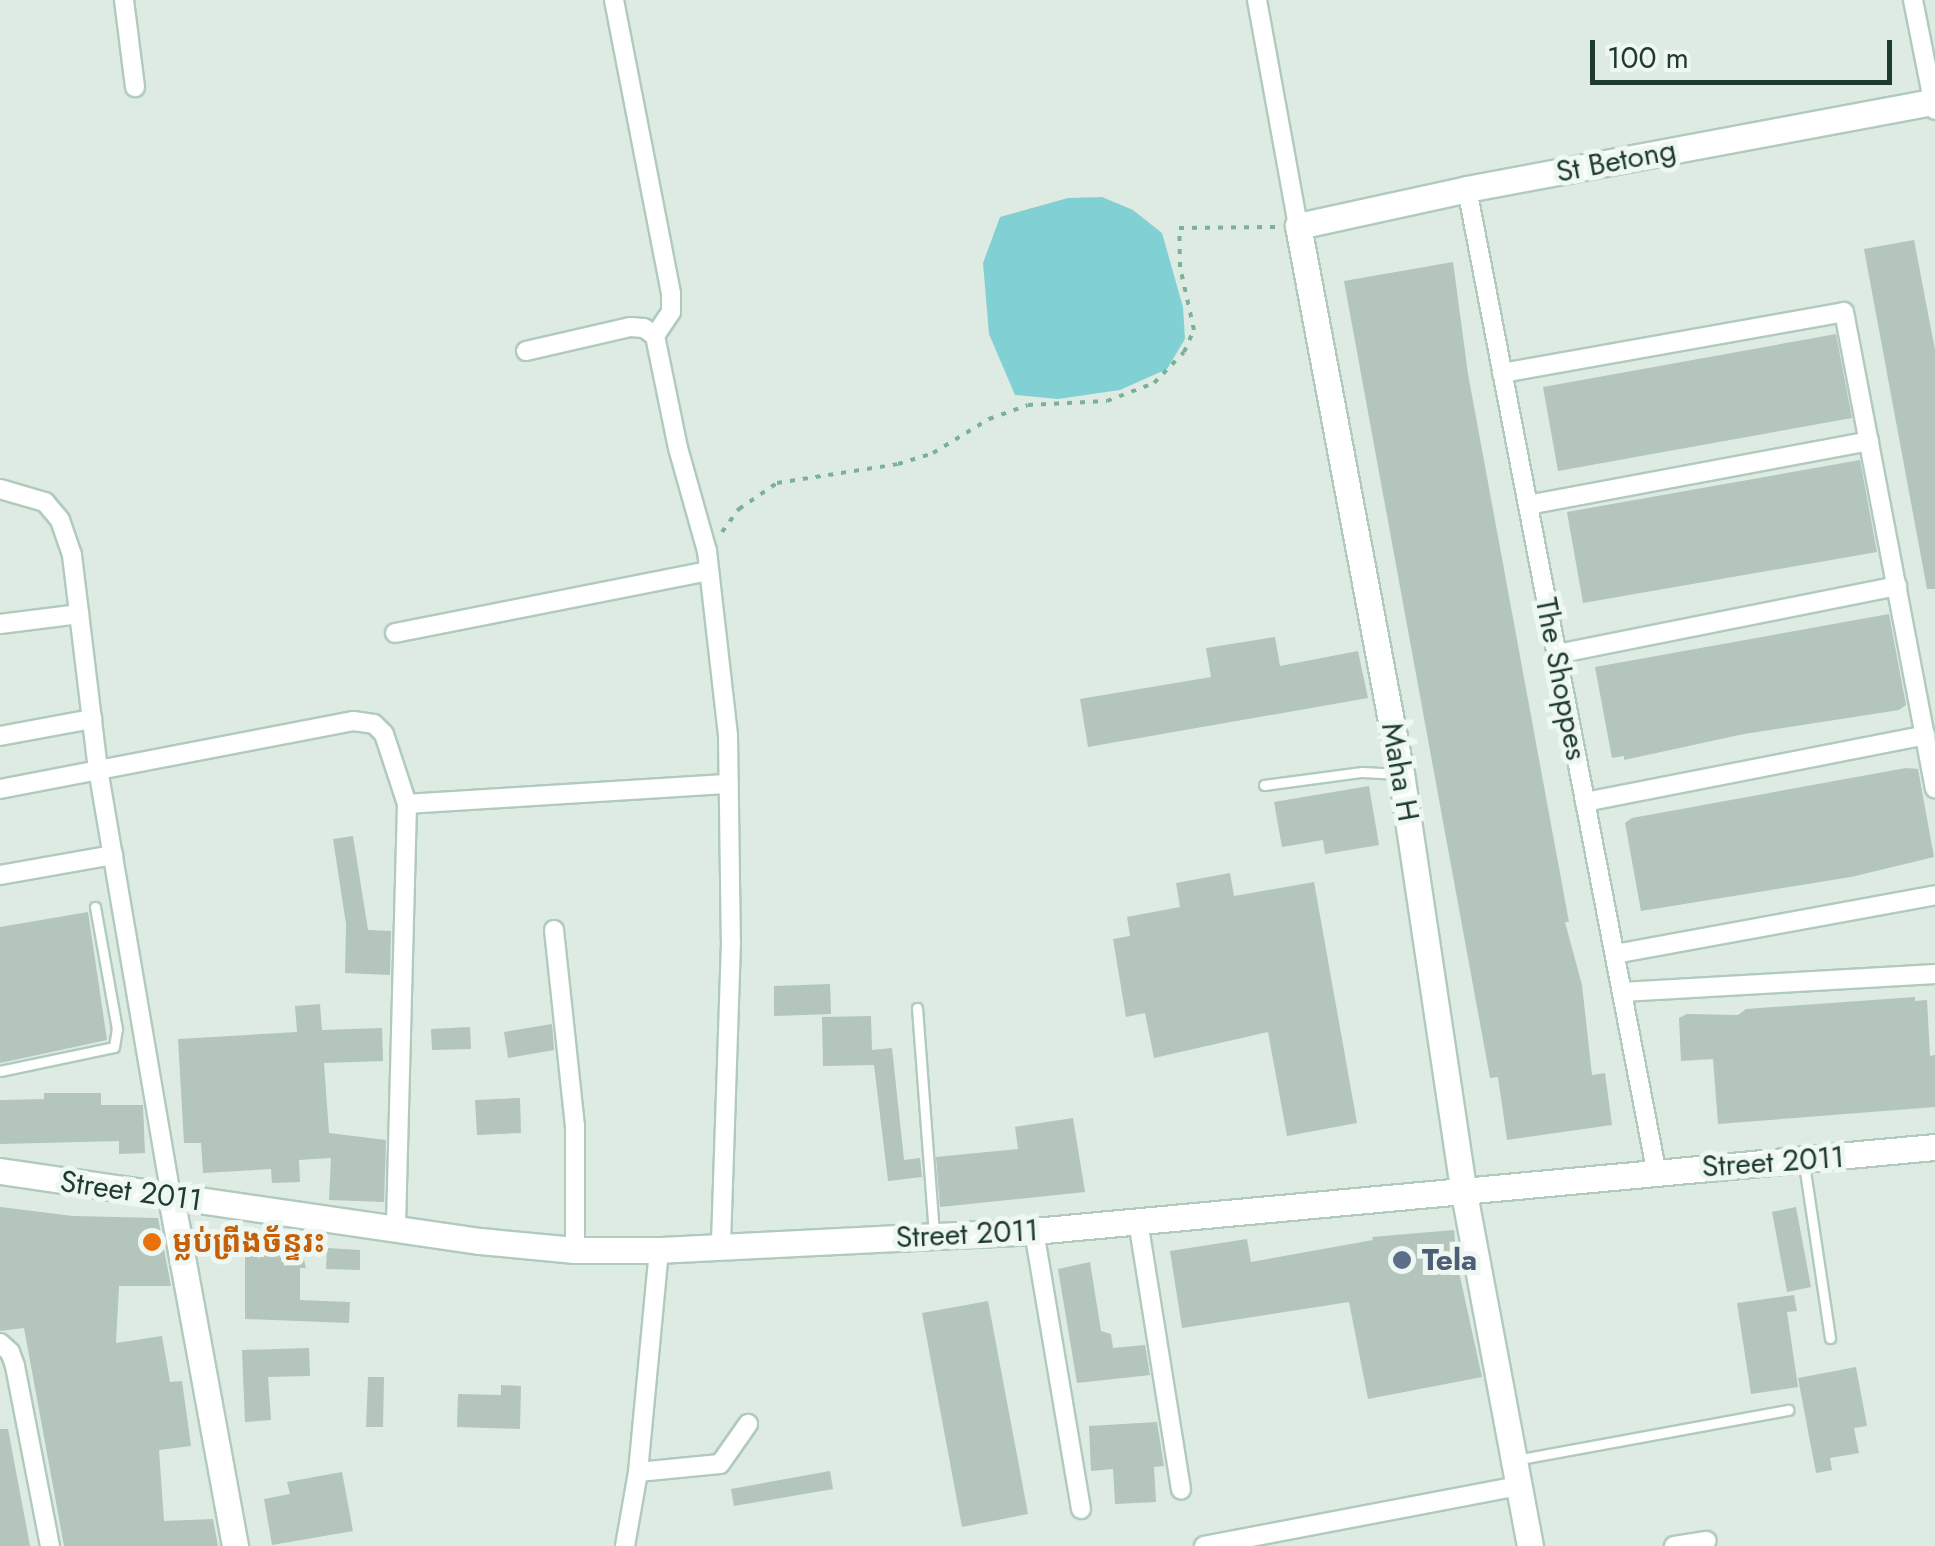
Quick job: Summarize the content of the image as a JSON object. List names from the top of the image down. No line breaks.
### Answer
{"streets":{"main road":["St Betong","Maha H","Street 2011"],"street":["The Shoppes"]},"crossings":[["St Betong","The Shoppes"],["St Betong","Maha H"],["The Shoppes","Street 2011"],["Maha H","Street 2011"]],"places":["ម្លប់ព្រីងច័ន្ទរះ","Tela"],"scale_bar":"100 m"}
